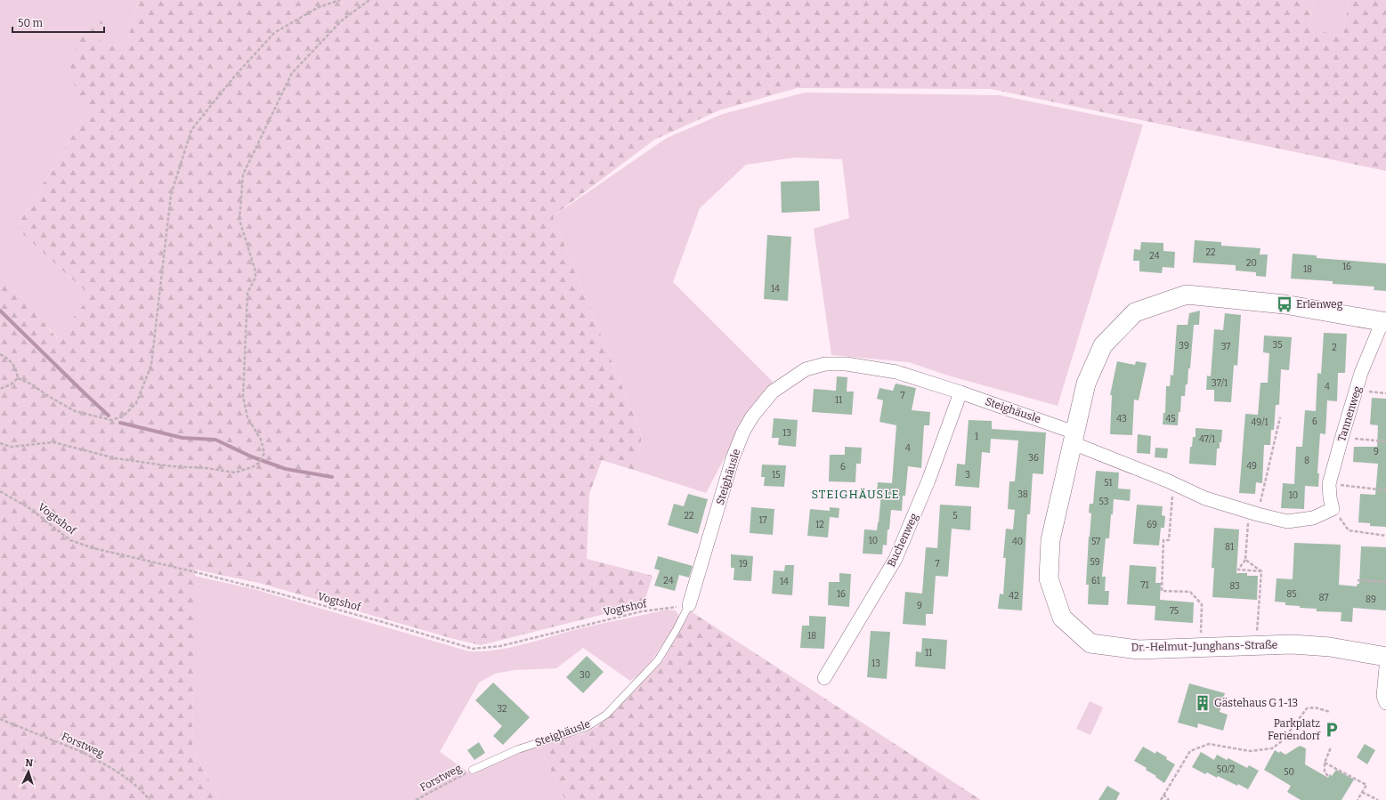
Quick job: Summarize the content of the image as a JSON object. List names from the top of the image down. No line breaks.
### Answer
{"streets":{"street":["Steighäusle","Tannenweg","Buchenweg","Dr.-Helmut-Junghans-Straße"],"path":["Vogtshof","Forstweg"]},"crossings":[["Steighäusle","Vogtshof"],["Steighäusle","Buchenweg"],["Steighäusle","Dr.-Helmut-Junghans-Straße"],["Steighäusle","Forstweg"],["Tannenweg","Dr.-Helmut-Junghans-Straße"]],"districts":["STEIGHÄUSLE"],"places":{"bus stop":["Erlenweg"],"building":["Gästehaus G 1-13"],"parking":["Parkplatz Feriendorf"]},"house_numbers":["22","24","20","16","18","14","35","39","37","2","37/1","4","7","11","43","45","6","49/1","13","1","47/1","4","9","36","8","49","6","15","3","51","38","10","53","22","5","17","12","69","10","40","57","81","59","19","7","24","61","14","71","83","16","85","42","87","89","9","75","18","11","13","30","32","50/2","50"],"scale_bar":"50 m","north":"top"}
